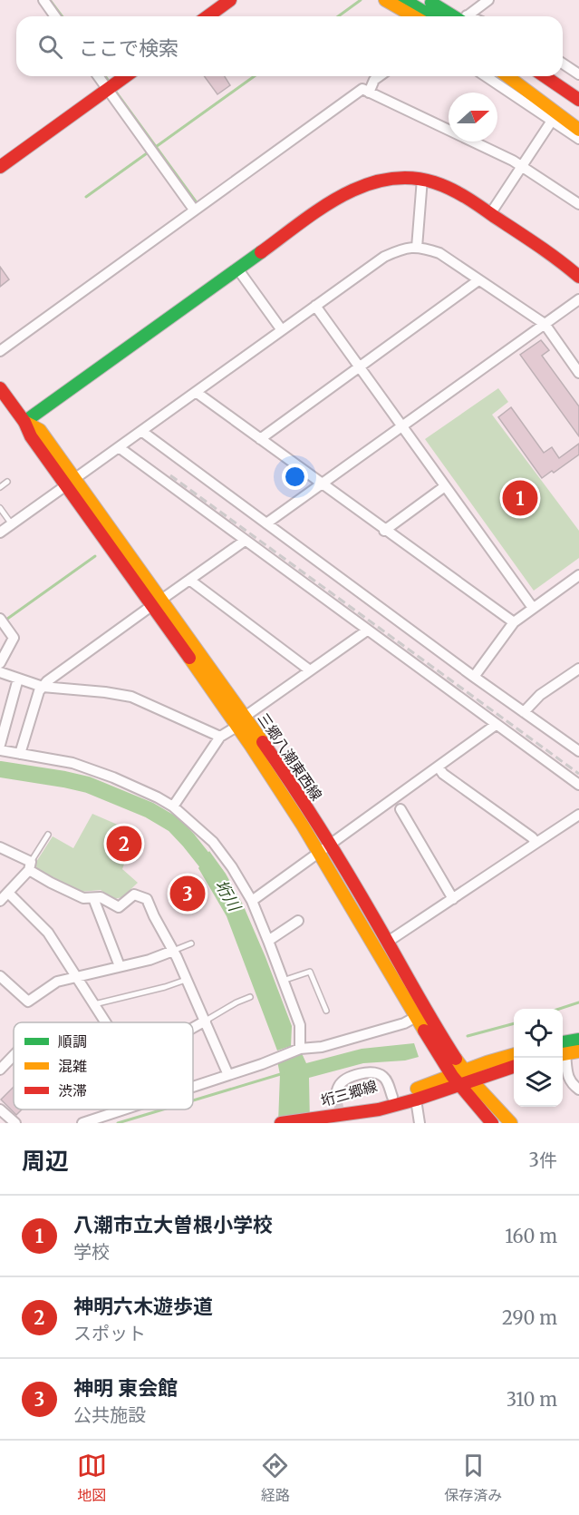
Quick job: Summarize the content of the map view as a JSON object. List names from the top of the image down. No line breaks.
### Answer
{"streets":{"main road":["三郷八潮東西線","垳三郷線"]},"crossings":[["三郷八潮東西線","垳三郷線"]],"water":["垳川"],"legend":["順調","混雑","渋滞"],"north":"right","page":{"search":"ここで検索","pins":["1","2","3"],"heading":["周辺","3件"],"list":[{"mark":"1","name":"八潮市立大曽根小学校","note":"学校","value":"160 m"},{"mark":"2","name":"神明六木遊歩道","note":"スポット","value":"290 m"},{"mark":"3","name":"神明 東会館","note":"公共施設","value":"310 m"}],"nav":["地図","経路","保存済み"]}}
